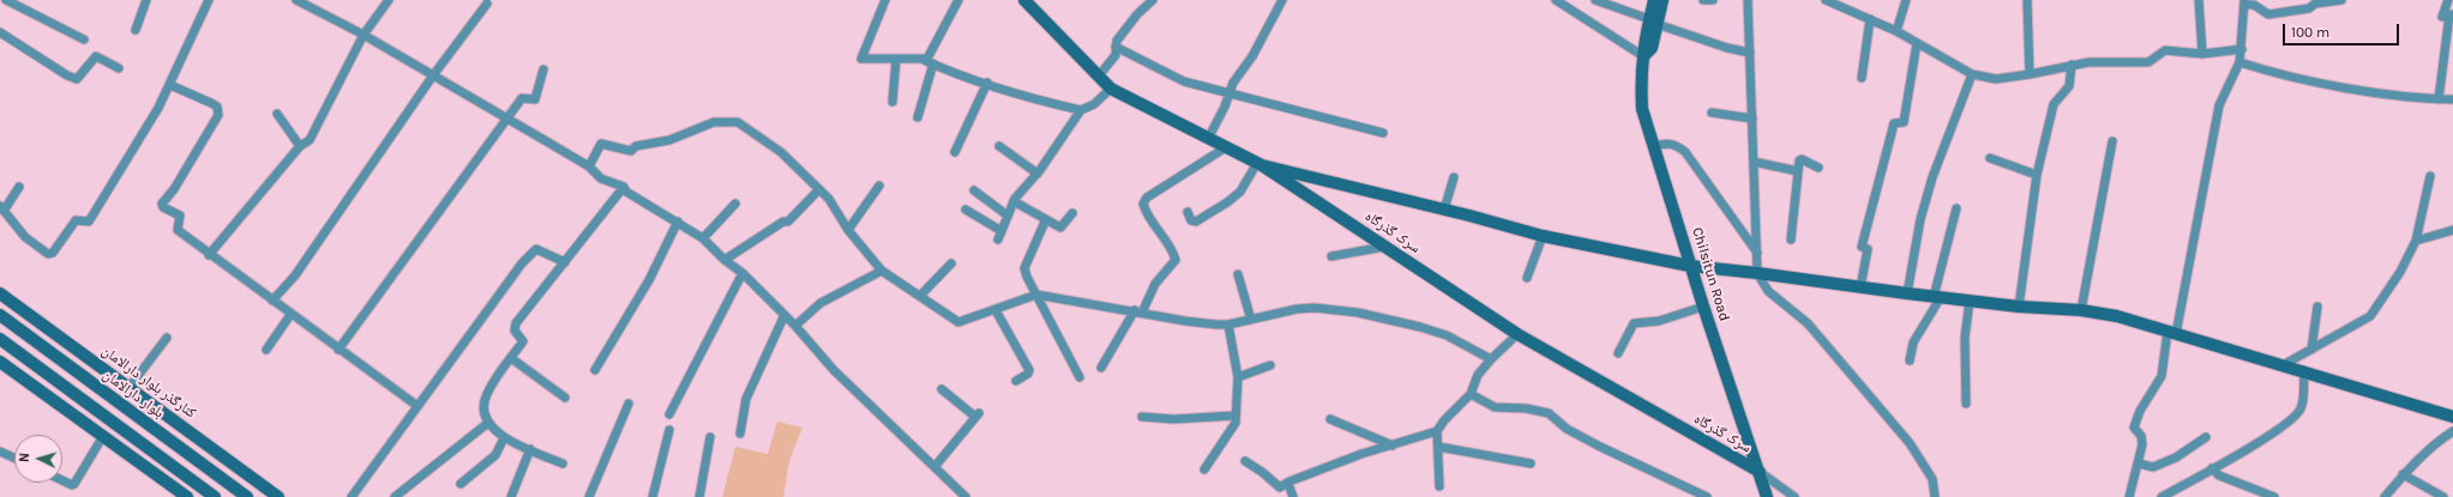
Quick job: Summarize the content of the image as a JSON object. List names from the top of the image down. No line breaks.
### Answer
{"streets":{"main road":["سرک گذرگاه","Chilsitun Road","کنارگذر بلوار دارالامان","بلوار دارالامان"]},"crossings":[["سرک گذرگاه","Chilsitun Road"]],"scale_bar":"100 m","north":"left"}
